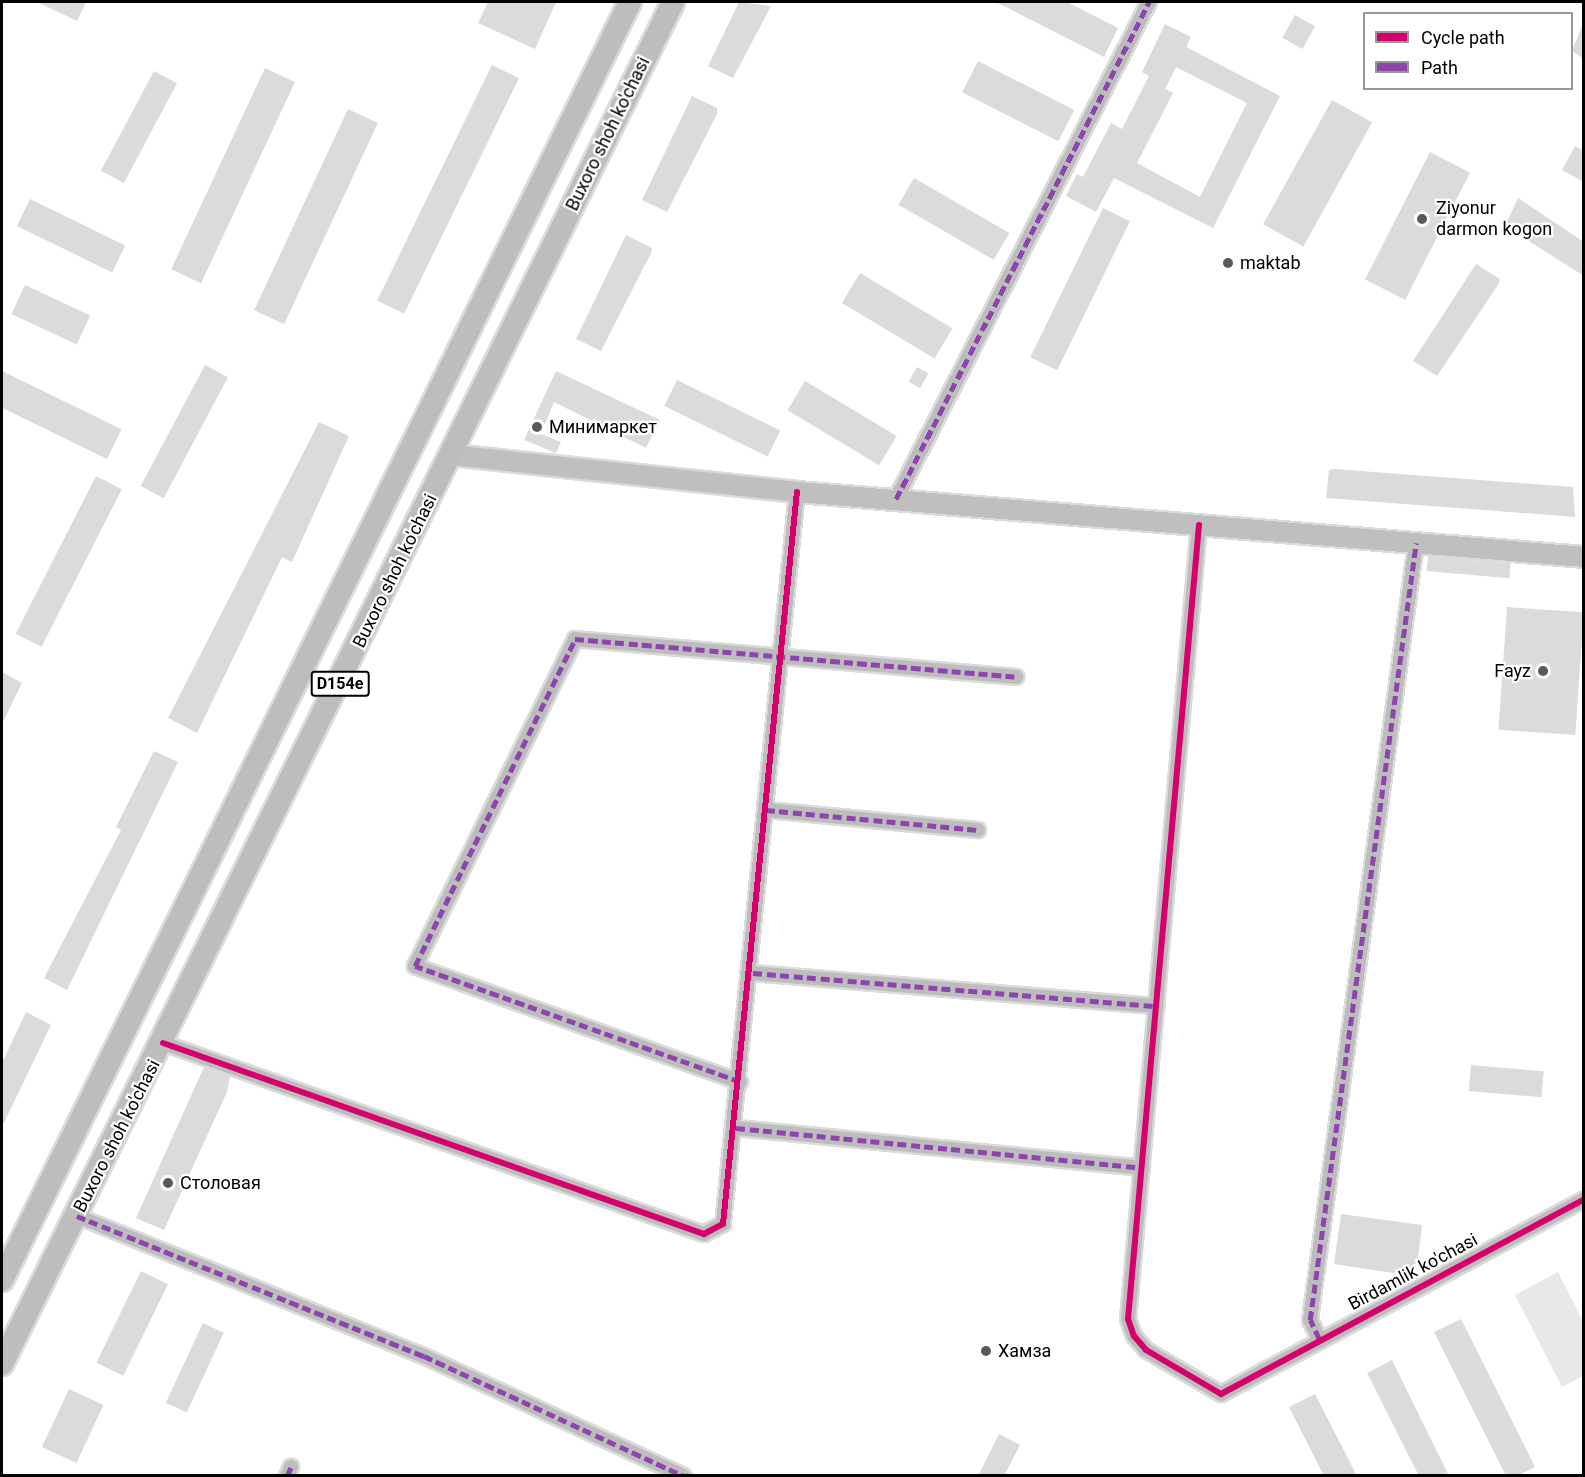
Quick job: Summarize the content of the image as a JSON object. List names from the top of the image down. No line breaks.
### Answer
{"streets":{"main road":["Buxoro shoh ko'chasi","D154e"],"street":["Birdamlik ko'chasi"]},"places":["Ziyonur darmon kogon","maktab","Минимаркет","Fayz","Столовая","Хамза"],"legend":["Cycle path","Path"]}
